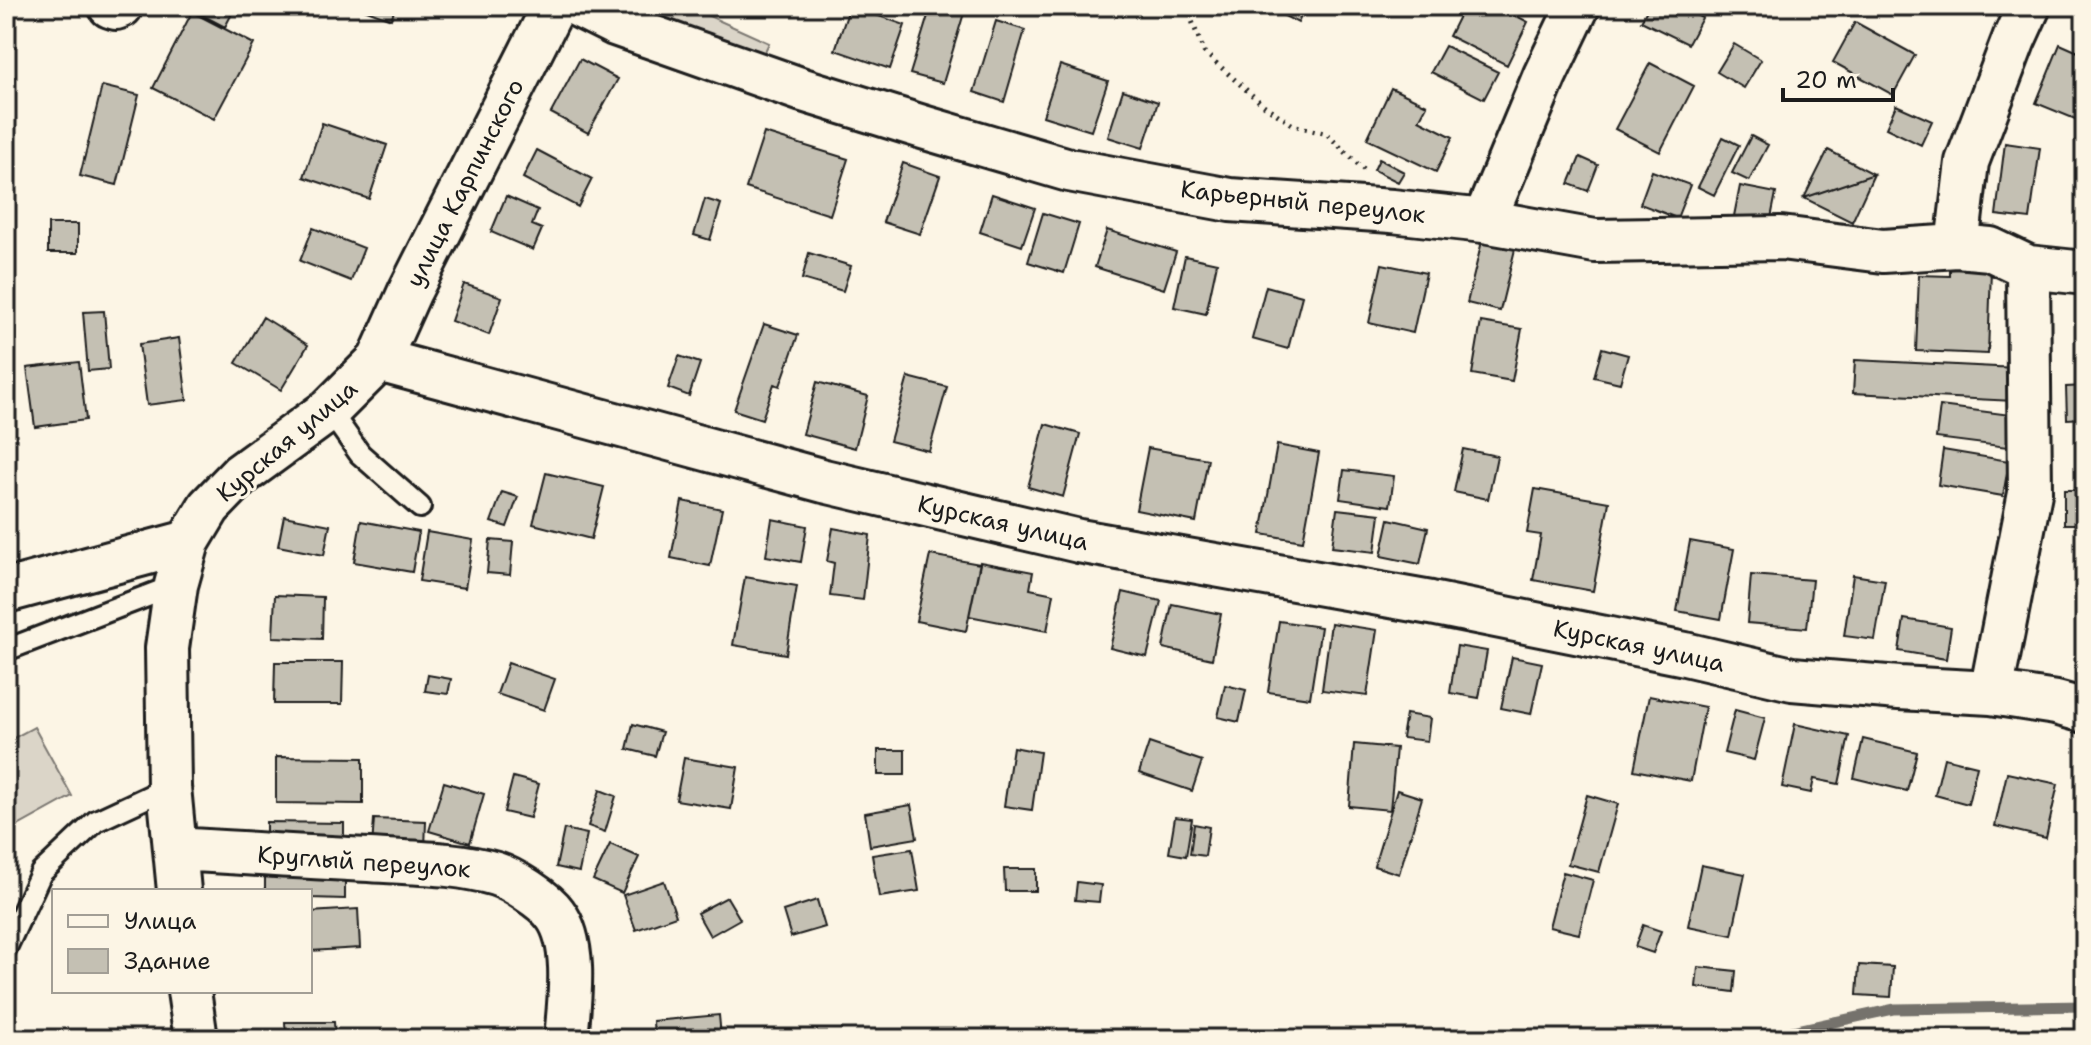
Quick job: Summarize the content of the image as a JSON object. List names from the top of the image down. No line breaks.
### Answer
{"streets":{"street":["улица Карпинского","Карьерный переулок","Курская улица","Круглый переулок"]},"crossings":[["улица Карпинского","Курская улица"],["Курская улица","Круглый переулок"]],"legend":["Улица","Здание"],"scale_bar":"20 m"}
